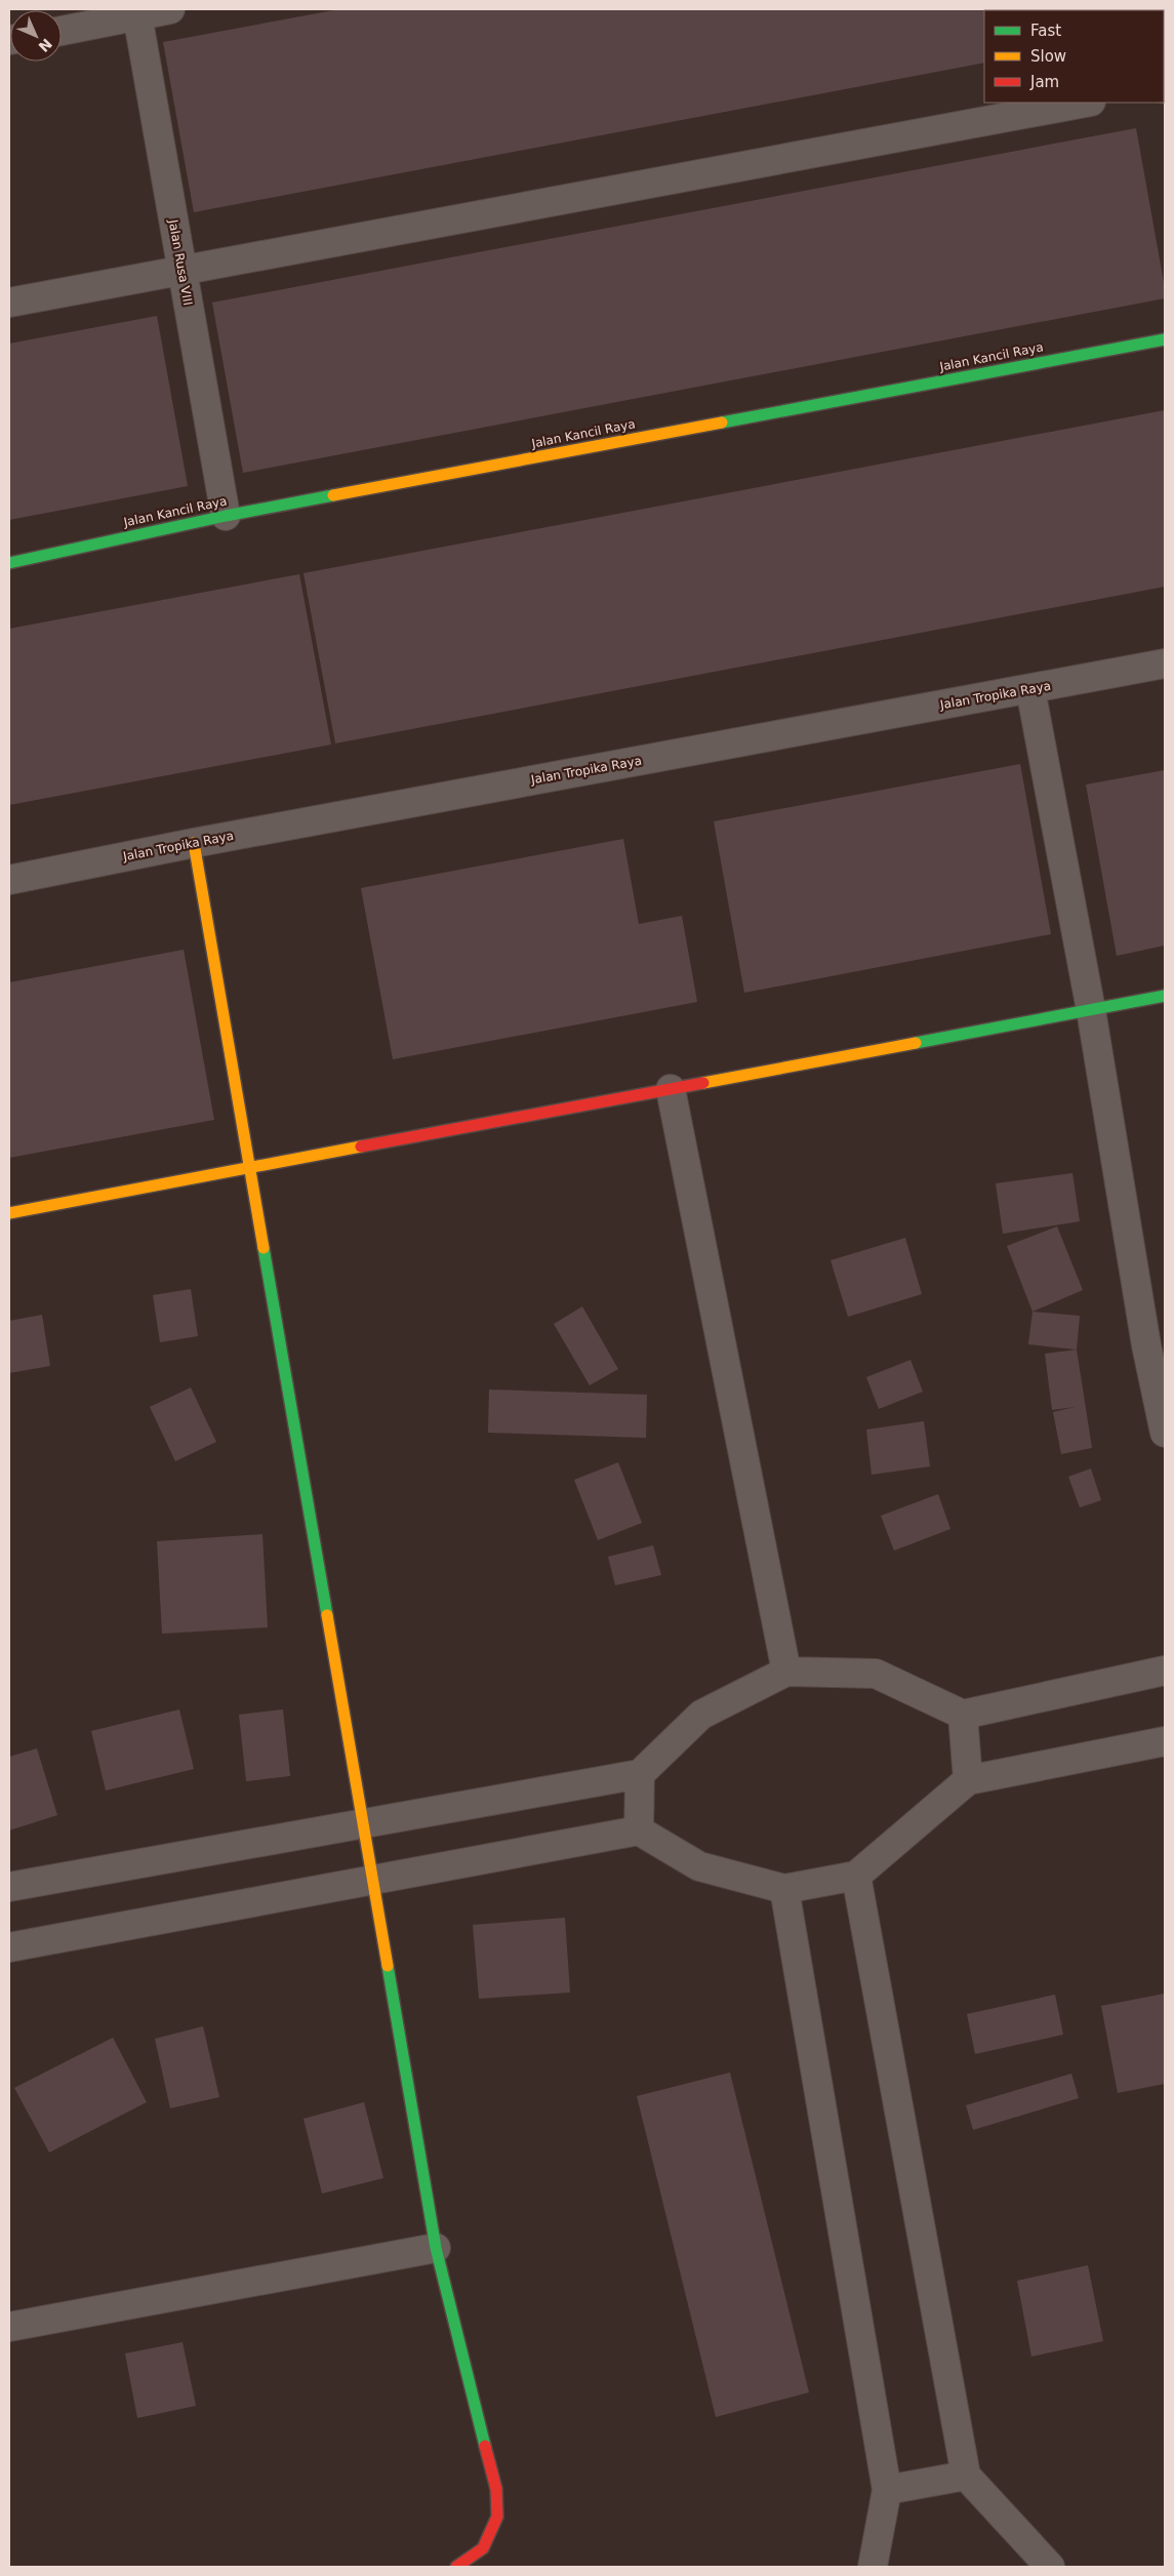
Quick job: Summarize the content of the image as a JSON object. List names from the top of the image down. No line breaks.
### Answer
{"streets":{"street":["Jalan Rusa VIII","Jalan Kancil Raya","Jalan Tropika Raya"]},"crossings":[["Jalan Rusa VIII","Jalan Kancil Raya"]],"legend":["Fast","Slow","Jam"],"north":"bottom right"}
